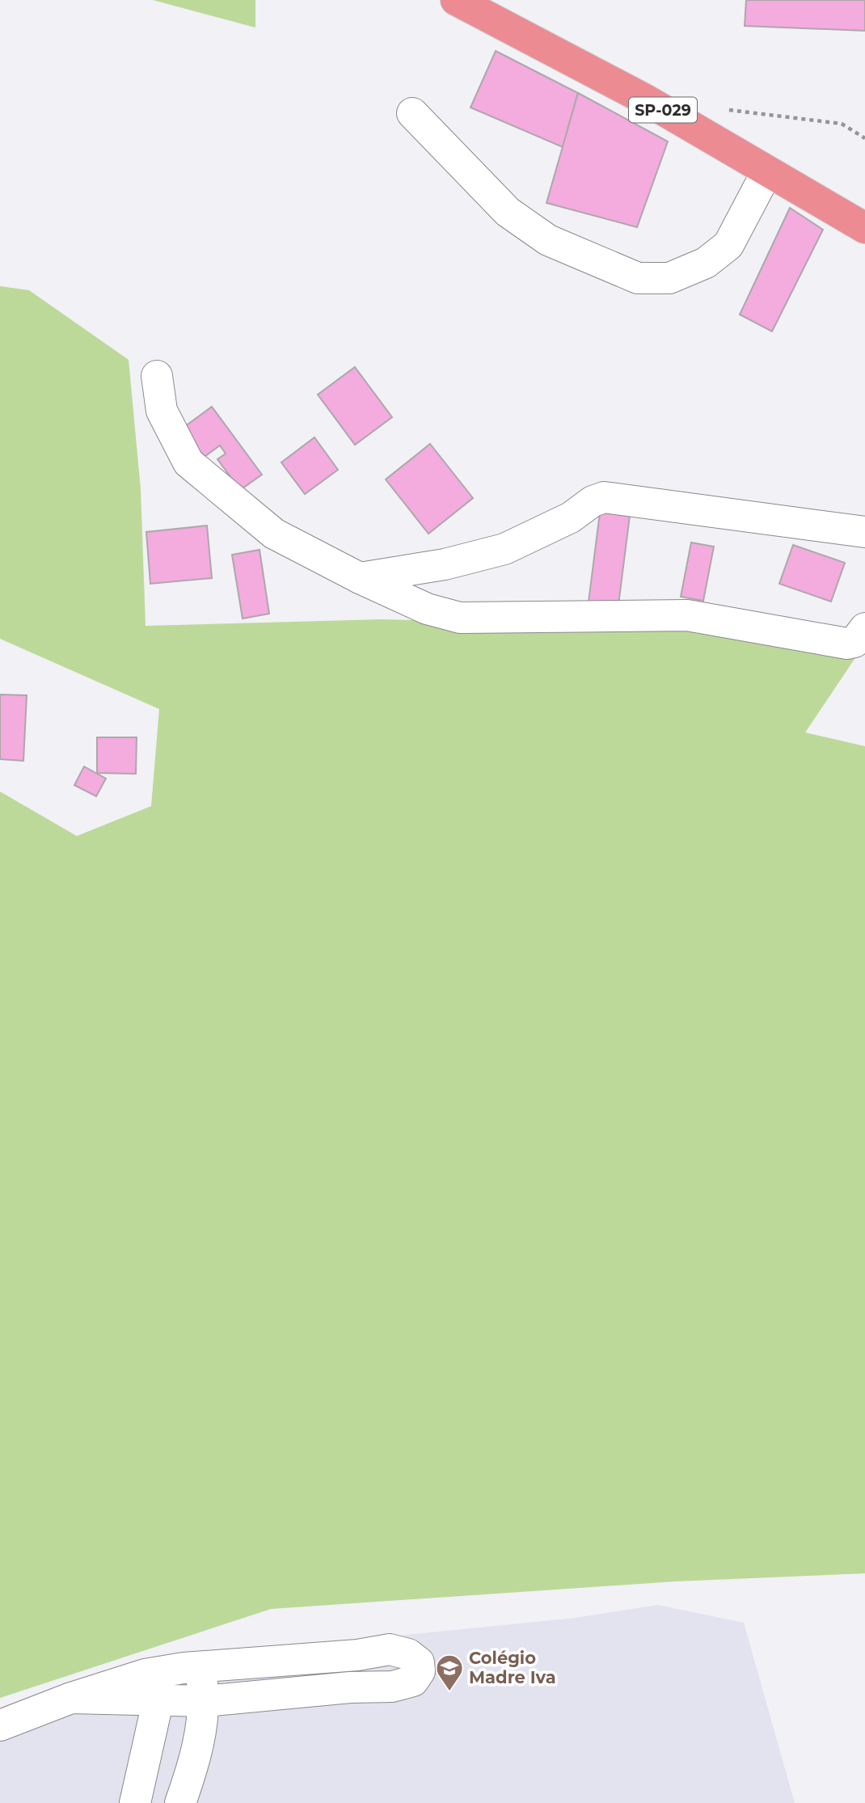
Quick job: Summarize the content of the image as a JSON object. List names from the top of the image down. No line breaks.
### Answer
{"streets":{"highway":["SP-029"]},"places":{"school or university":["Colégio Madre Iva"]}}
